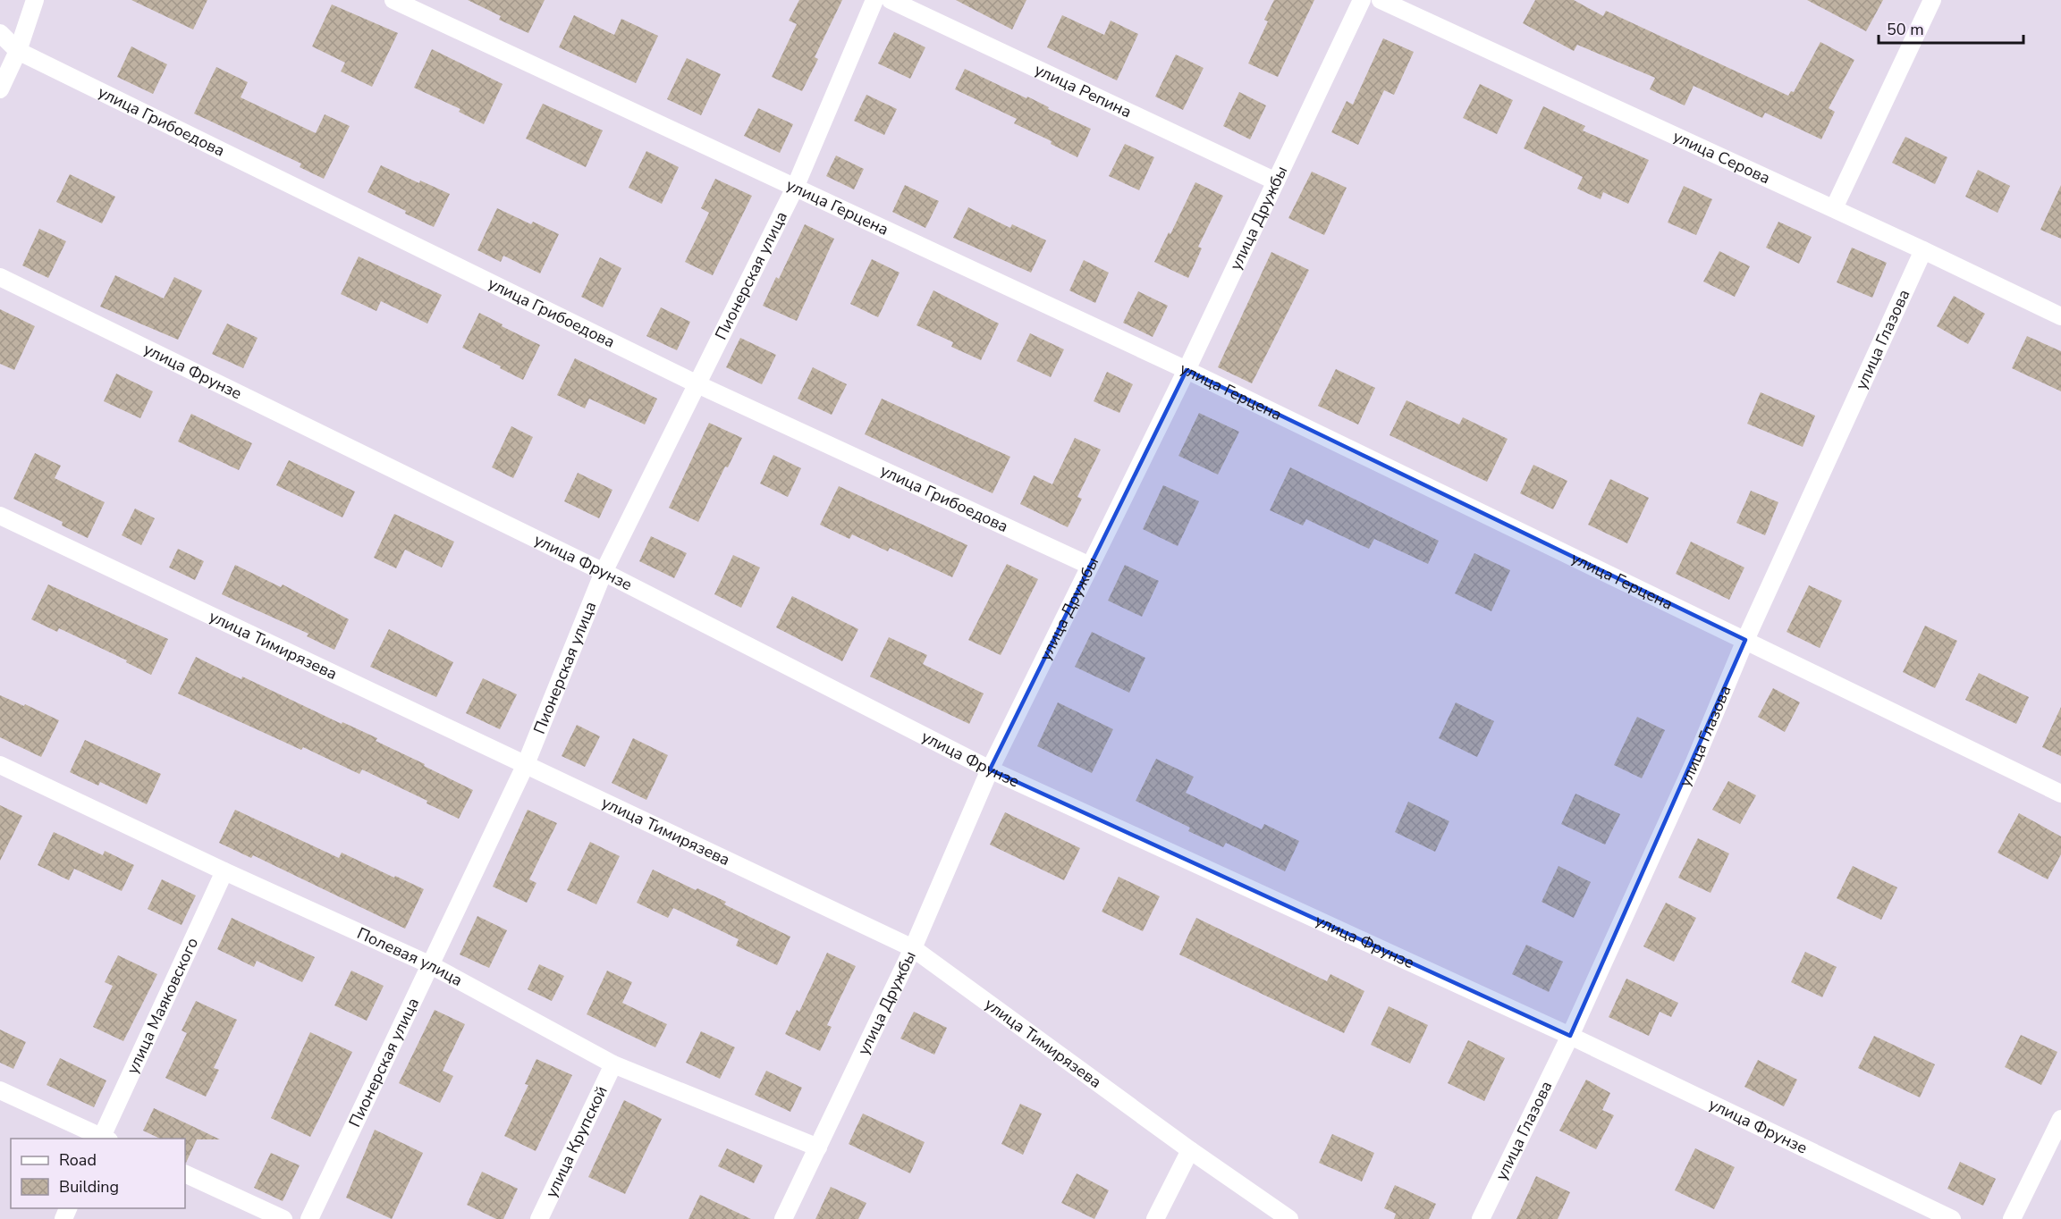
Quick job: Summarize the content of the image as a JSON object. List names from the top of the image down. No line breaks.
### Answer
{"streets":{"street":["улица Репина","улица Грибоедова","улица Серова","улица Герцена","улица Дружбы","Пионерская улица","улица Глазова","улица Фрунзе","улица Тимирязева","Полевая улица","улица Маяковского","улица Крупской"]},"crossings":[["улица Репина","улица Дружбы"],["улица Грибоедова","улица Дружбы"],["улица Грибоедова","Пионерская улица"],["улица Серова","улица Глазова"],["улица Герцена","улица Дружбы"],["улица Герцена","Пионерская улица"],["улица Герцена","улица Глазова"],["улица Дружбы","улица Фрунзе"],["улица Дружбы","улица Тимирязева"],["улица Дружбы","Полевая улица"],["Пионерская улица","улица Фрунзе"],["Пионерская улица","улица Тимирязева"],["Пионерская улица","Полевая улица"],["улица Глазова","улица Фрунзе"],["Полевая улица","улица Маяковского"],["Полевая улица","улица Крупской"]],"legend":["Road","Building"],"scale_bar":"50 m"}
